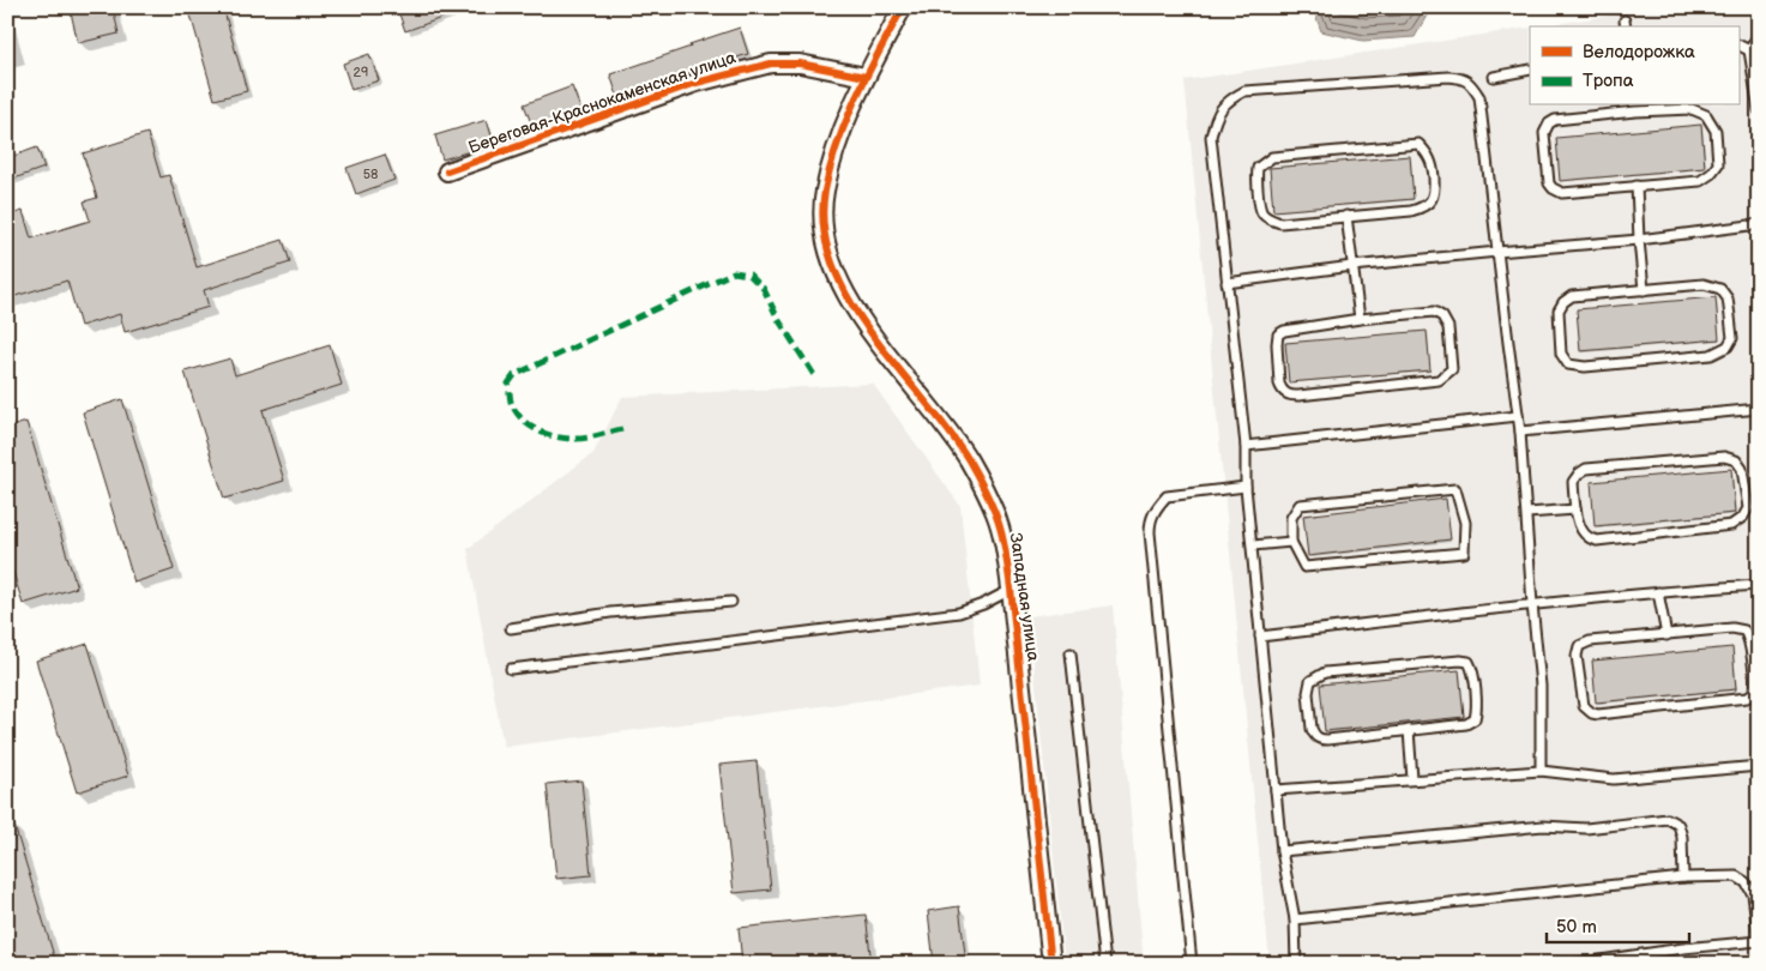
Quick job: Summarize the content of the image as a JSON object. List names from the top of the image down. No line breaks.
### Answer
{"streets":{"street":["Береговая-Краснокаменская улица","Западная улица"]},"crossings":[["Береговая-Краснокаменская улица","Западная улица"]],"house_numbers":["29","58"],"legend":["Велодорожка","Тропа"],"scale_bar":"50 m"}
